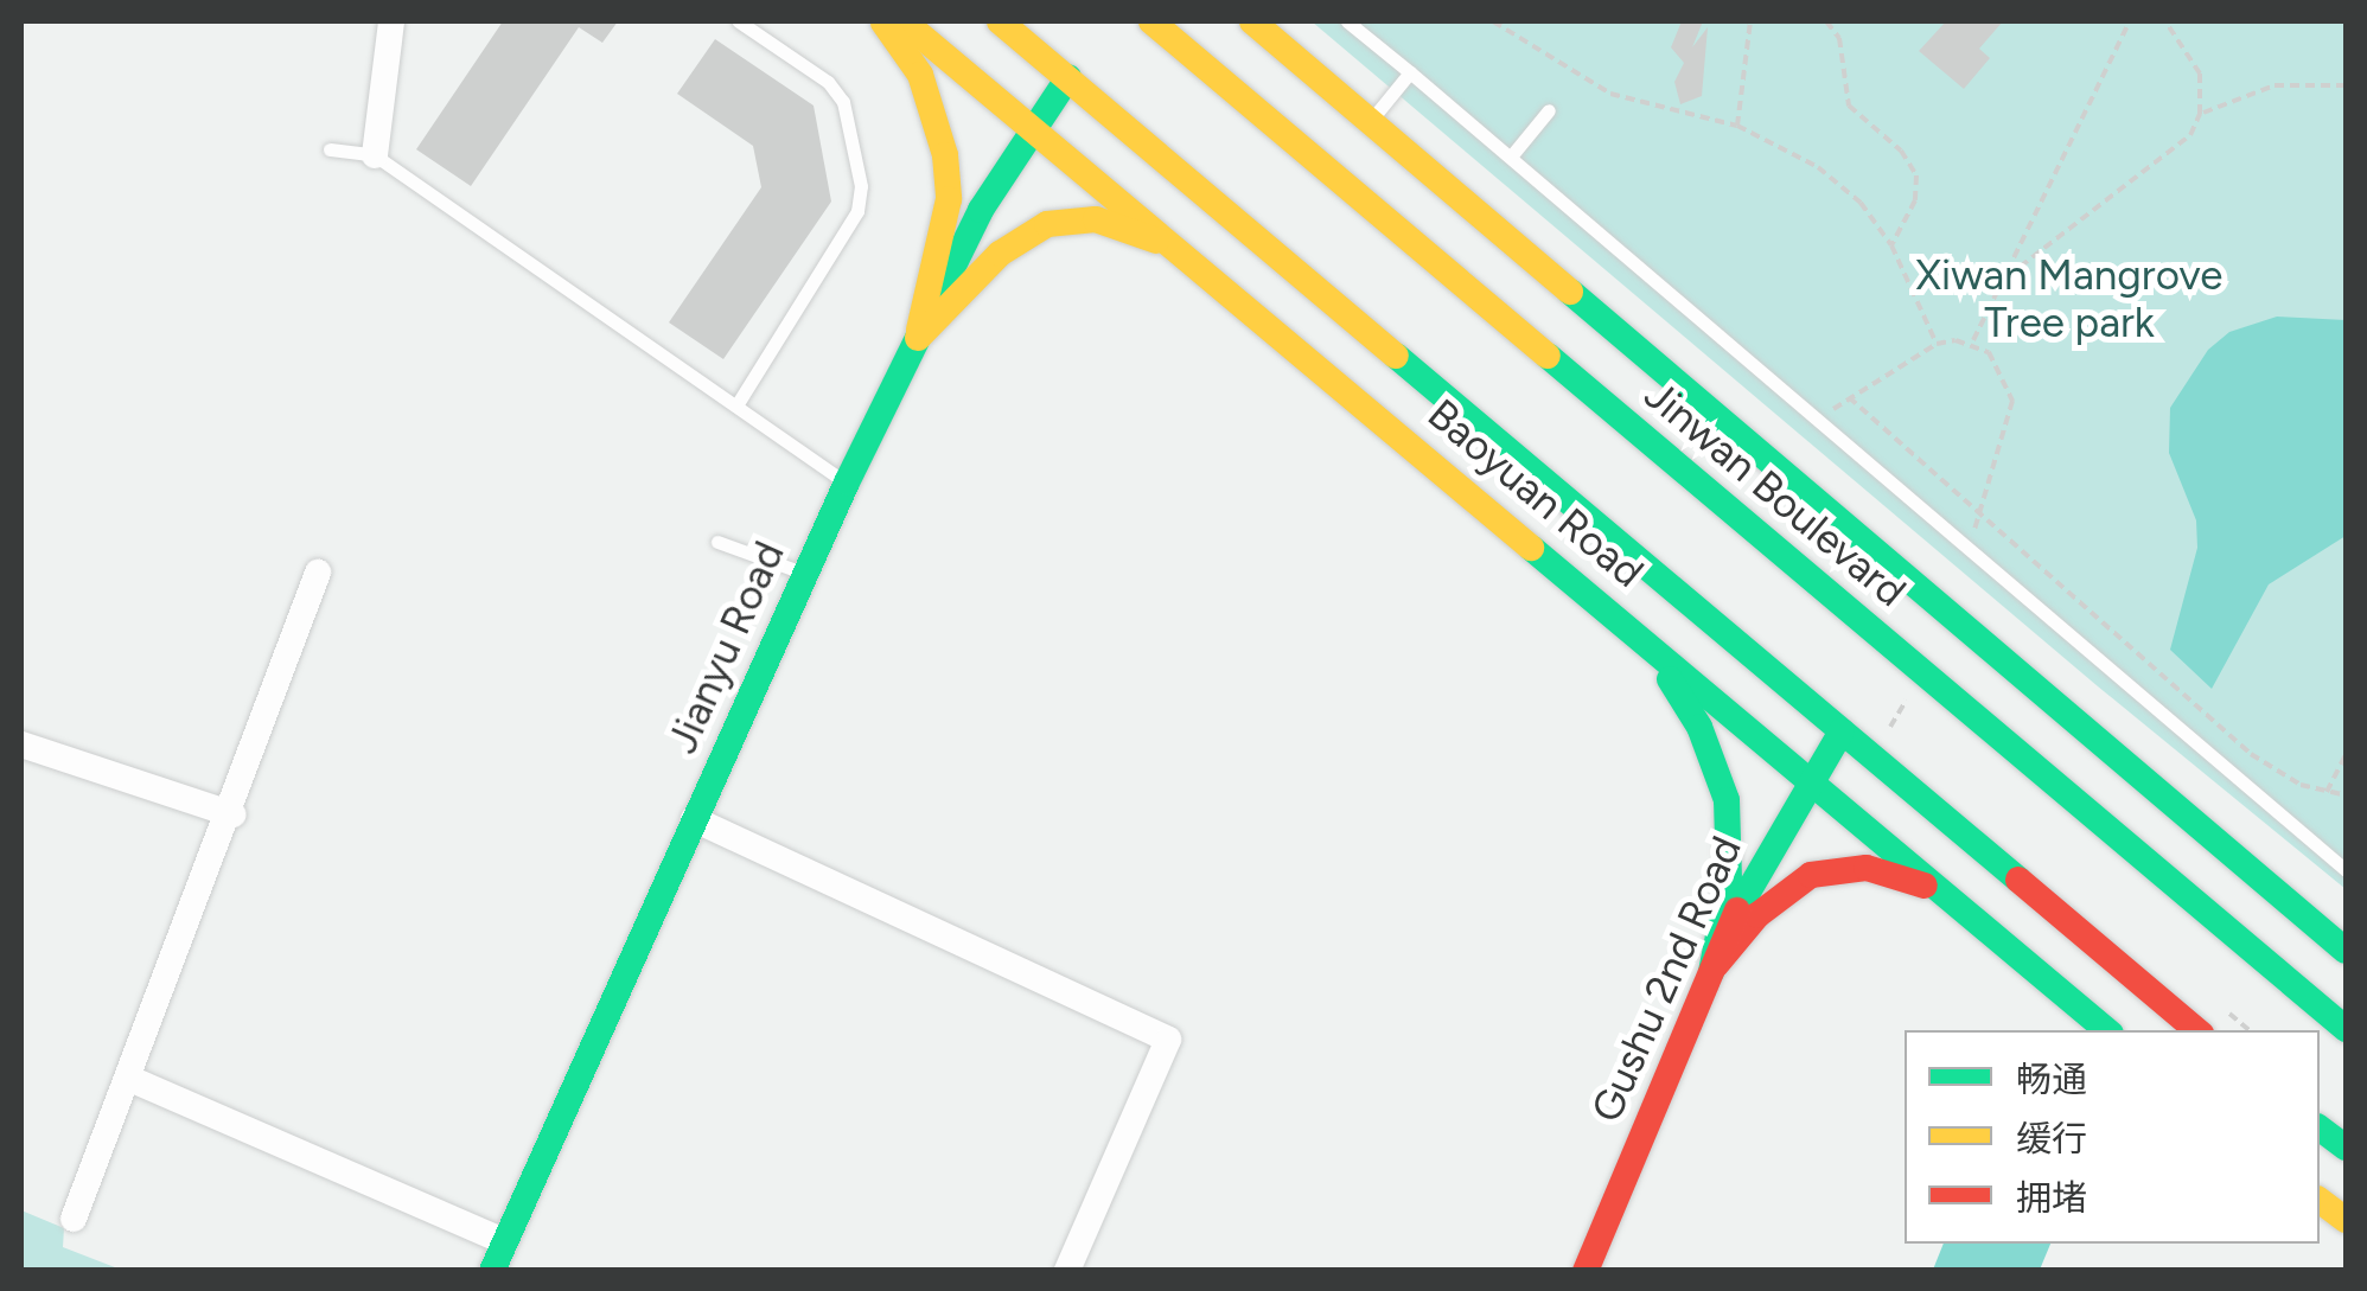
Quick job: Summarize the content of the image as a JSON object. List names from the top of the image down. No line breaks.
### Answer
{"streets":{"main road":["Baoyuan Road","Jinwan Boulevard","Jianyu Road","Gushu 2nd Road"]},"crossings":[["Baoyuan Road","Jianyu Road"],["Baoyuan Road","Gushu 2nd Road"]],"parks":["Xiwan Mangrove Tree park"],"legend":["畅通","缓行","拥堵"]}
